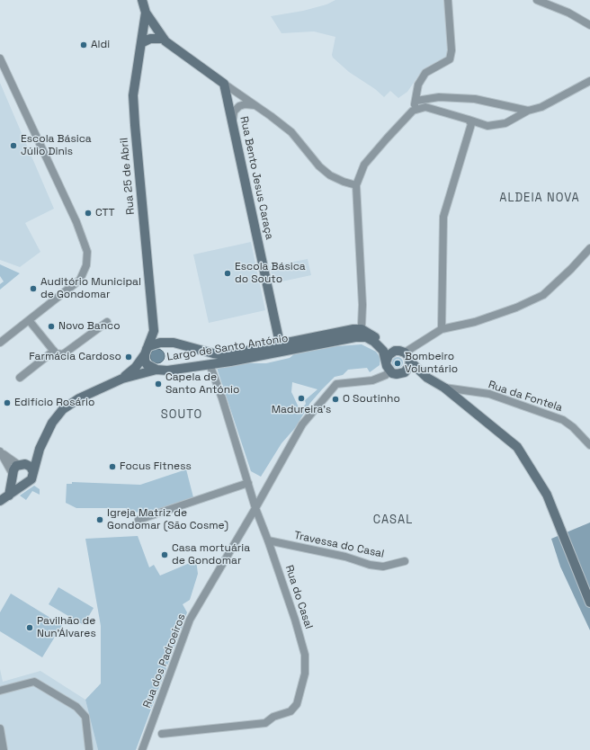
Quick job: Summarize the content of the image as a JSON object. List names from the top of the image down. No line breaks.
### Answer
{"streets":{"main road":["Rua 25 de Abril","Rua Bento Jesus Caraça","Largo de Santo António"],"street":["Rua da Fontela","Travessa do Casal","Rua do Casal","Rua dos Padroeiros"]},"crossings":[["Rua 25 de Abril","Largo de Santo António"],["Rua Bento Jesus Caraça","Largo de Santo António"],["Largo de Santo António","Rua do Casal"],["Largo de Santo António","Rua dos Padroeiros"],["Travessa do Casal","Rua do Casal"],["Rua do Casal","Rua dos Padroeiros"]],"districts":["ALDEIA NOVA","SOUTO","CASAL"],"places":["Aldi","Escola Básica Júlio Dinis","CTT","Escola Básica do Souto","Auditório Municipal de Gondomar","Novo Banco","Farmácia Cardoso","Bombeiro Voluntário","Capela de Santo António","Madureira's","O Soutinho","Edifício Rosário","Focus Fitness","Igreja Matriz de Gondomar (São Cosme)","Casa mortuária de Gondomar","Pavilhão de Nun'Álvares"]}
